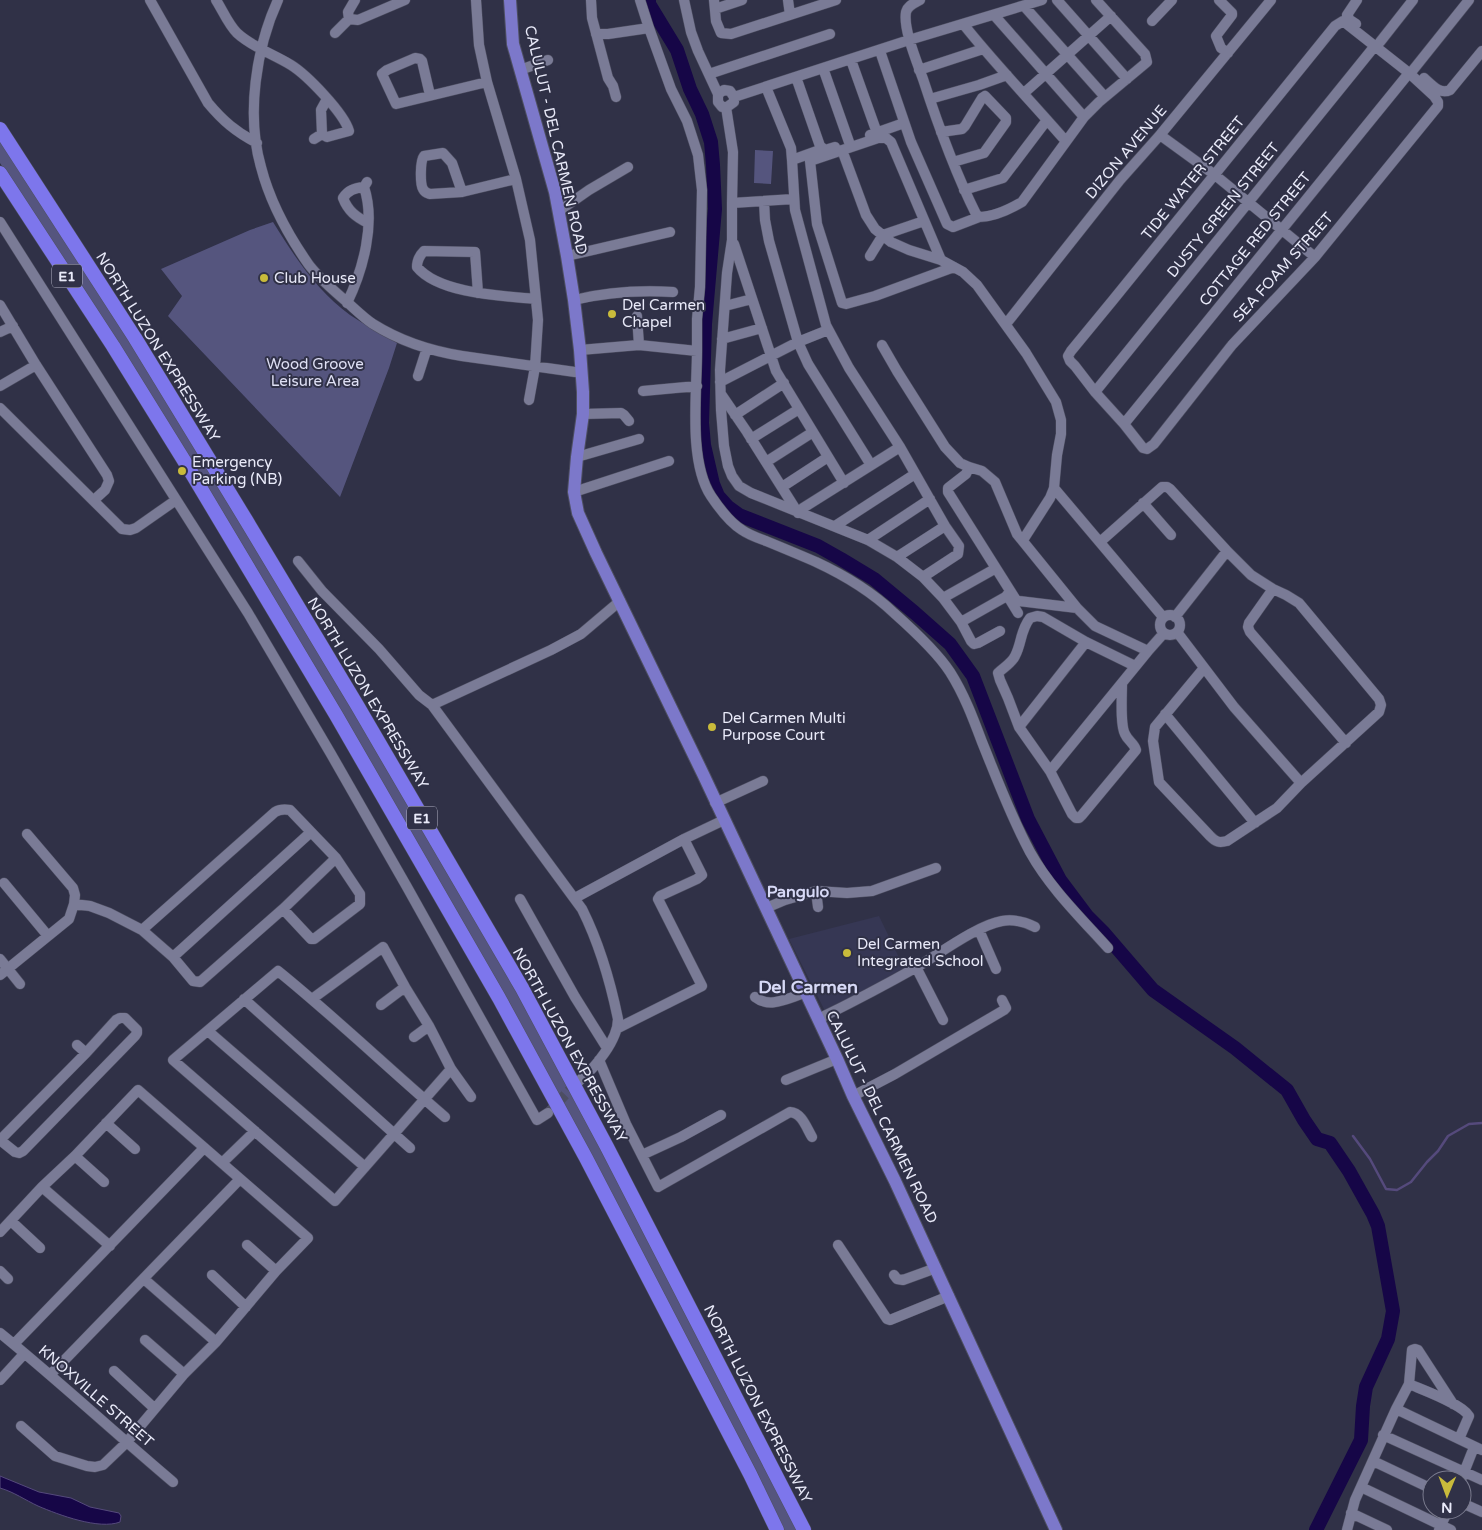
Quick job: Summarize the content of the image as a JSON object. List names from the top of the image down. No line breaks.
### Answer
{"streets":{"highway":["E1","NORTH LUZON EXPRESSWAY"],"main road":["CALULUT - DEL CARMEN ROAD"],"street":["DIZON AVENUE","TIDE WATER STREET","DUSTY GREEN STREET","COTTAGE RED STREET","SEA FOAM STREET","KNOXVILLE STREET"]},"crossings":[["TIDE WATER STREET","DUSTY GREEN STREET"],["COTTAGE RED STREET","SEA FOAM STREET"]],"districts":["Pangulo","Del Carmen"],"parks":["Wood Groove Leisure Area"],"places":["Club House","Del Carmen Chapel","Emergency Parking (NB)","Del Carmen Multi Purpose Court","Del Carmen Integrated School"],"north":"bottom"}
